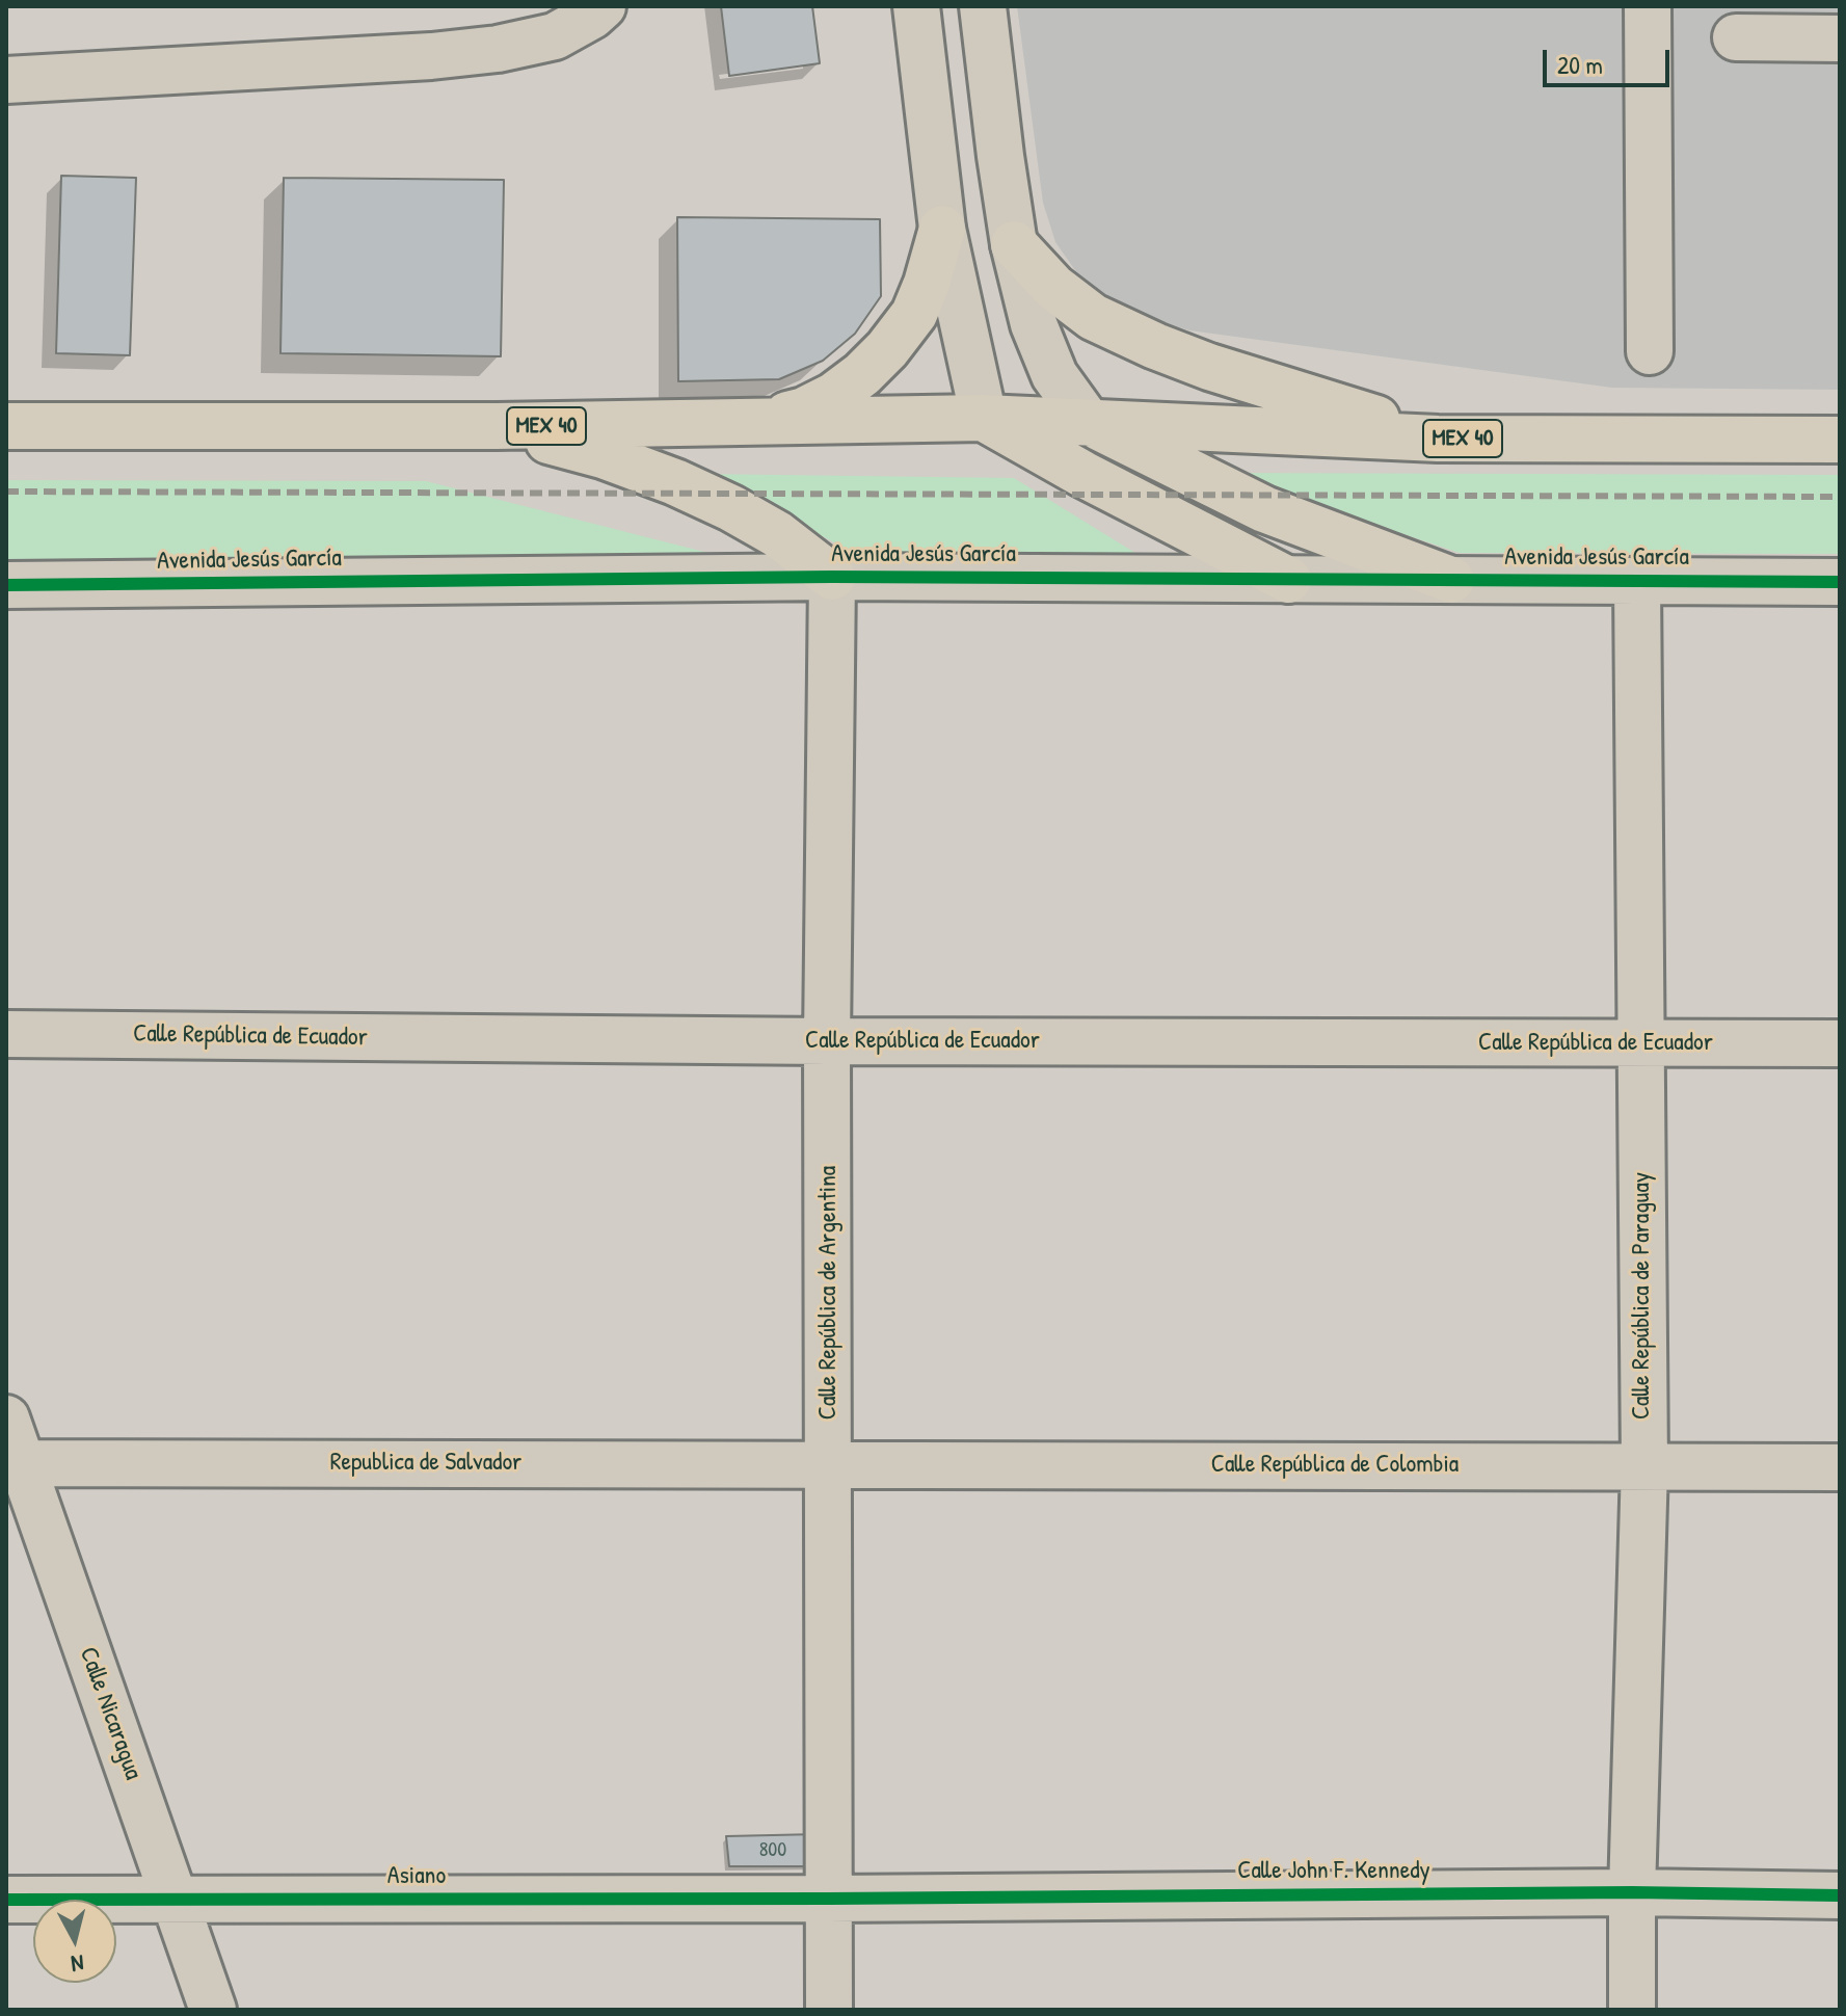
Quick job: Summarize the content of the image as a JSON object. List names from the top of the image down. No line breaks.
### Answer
{"streets":{"main road":["MEX 40"],"street":["Avenida Jesús García","Calle República de Ecuador","Calle República de Argentina","Calle República de Paraguay","Republica de Salvador","Calle República de Colombia","Calle Nicaragua","Calle John F. Kennedy","Asiano"]},"crossings":[["Avenida Jesús García","Calle República de Argentina"],["Avenida Jesús García","Calle República de Paraguay"],["Calle República de Ecuador","Calle República de Argentina"],["Calle República de Ecuador","Calle República de Paraguay"],["Calle República de Argentina","Republica de Salvador"],["Calle República de Argentina","Calle República de Colombia"],["Calle República de Argentina","Calle John F. Kennedy"],["Calle República de Argentina","Asiano"],["Calle República de Paraguay","Calle República de Colombia"],["Calle República de Paraguay","Calle John F. Kennedy"],["Republica de Salvador","Calle República de Colombia"],["Republica de Salvador","Calle Nicaragua"],["Calle Nicaragua","Asiano"],["Calle John F. Kennedy","Asiano"]],"house_numbers":["800"],"scale_bar":"20 m","north":"bottom"}
